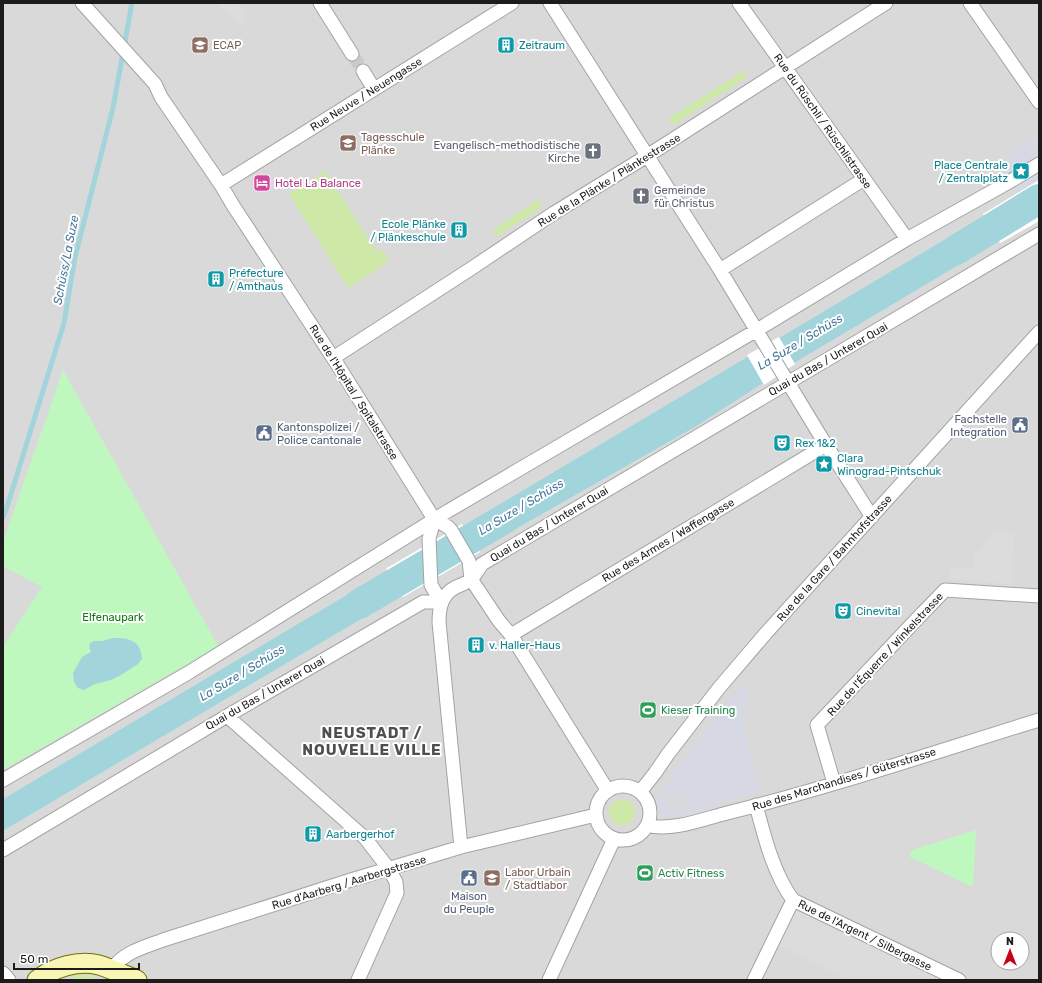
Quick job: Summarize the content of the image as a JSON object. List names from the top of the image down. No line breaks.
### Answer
{"streets":{"street":["Rue Neuve / Neuengasse","Rue du Rüschli / Rüschlistrasse","Rue de la Plänke / Plänkestrasse","Quai du Bas / Unterer Quai","Rue de l'Hôpital / Spitalstrasse","Rue des Armes / Waffengasse","Rue de la Gare / Bahnhofstrasse","Rue de l'Équerre / Winkelstrasse","Rue des Marchandises / Güterstrasse","Rue d'Aarberg / Aarbergstrasse","Rue de l'Argent / Silbergasse"]},"crossings":[["Rue Neuve / Neuengasse","Rue de l'Hôpital / Spitalstrasse"],["Rue du Rüschli / Rüschlistrasse","Rue de la Plänke / Plänkestrasse"],["Rue de la Plänke / Plänkestrasse","Rue de l'Hôpital / Spitalstrasse"],["Quai du Bas / Unterer Quai","Rue de l'Hôpital / Spitalstrasse"],["Rue de l'Hôpital / Spitalstrasse","Rue des Armes / Waffengasse"],["Rue de l'Hôpital / Spitalstrasse","Rue de la Gare / Bahnhofstrasse"],["Rue de l'Hôpital / Spitalstrasse","Rue des Marchandises / Güterstrasse"],["Rue de l'Hôpital / Spitalstrasse","Rue d'Aarberg / Aarbergstrasse"],["Rue de la Gare / Bahnhofstrasse","Rue des Marchandises / Güterstrasse"],["Rue de la Gare / Bahnhofstrasse","Rue d'Aarberg / Aarbergstrasse"],["Rue de l'Équerre / Winkelstrasse","Rue des Marchandises / Güterstrasse"],["Rue des Marchandises / Güterstrasse","Rue d'Aarberg / Aarbergstrasse"]],"districts":["NEUSTADT / NOUVELLE VILLE"],"water":["Schüss/La Suze","La Suze / Schüss"],"parks":["Elfenaupark"],"places":{"school or university":["ECAP","Tagesschule Plänke","Labor Urbain / Stadtlabor"],"building":["Zeitraum","Ecole Plänke / Plänkeschule","Préfecture / Amthaus","v. Haller-Haus","Aarbergerhof"],"church":["Evangelisch-methodistische Kirche","Gemeinde für Christus"],"place":["Place Centrale / Zentralplatz","Clara Winograd-Pintschuk"],"hotel":["Hotel La Balance"],"public building":["Fachstelle Integration","Kantonspolizei / Police cantonale","Maison du Peuple"],"theatre":["Rex 1&2","Cinevital"],"sports":["Kieser Training","Activ Fitness"]},"scale_bar":"50 m","north":"top"}
